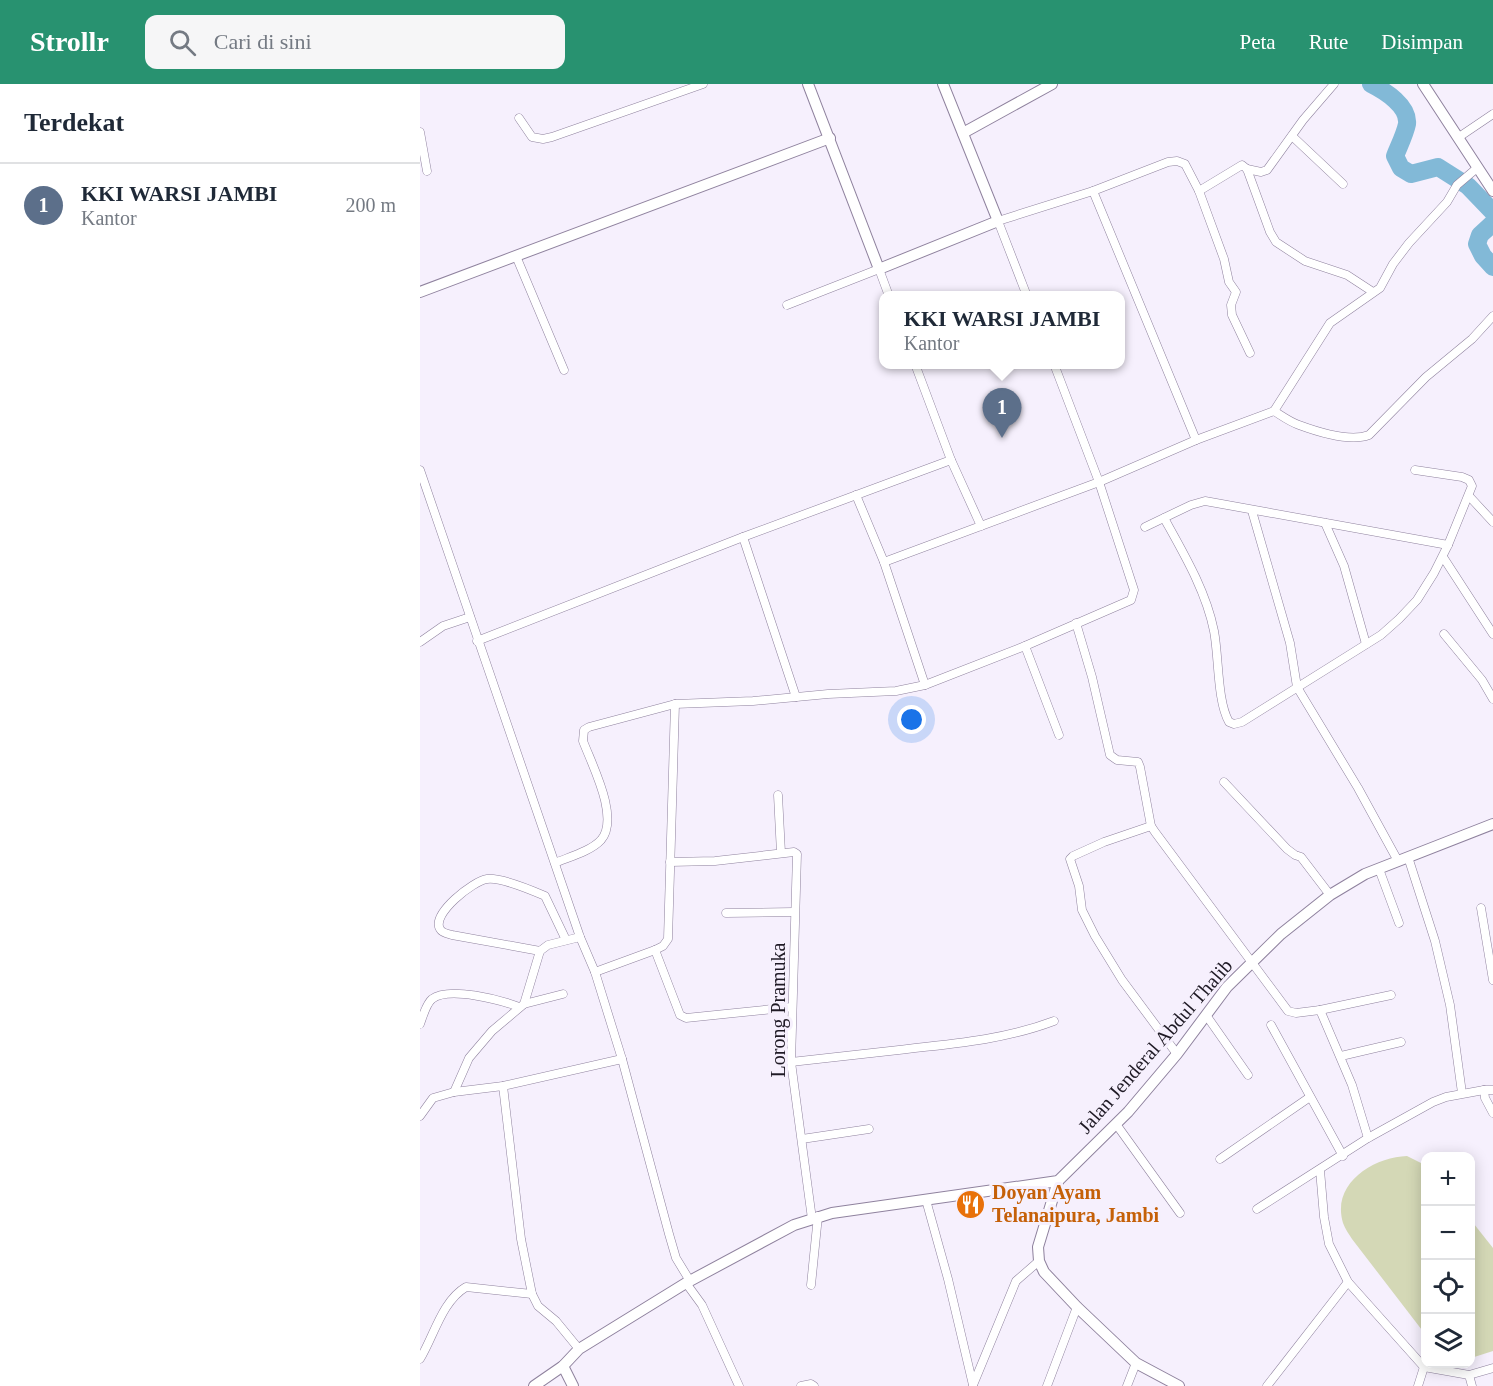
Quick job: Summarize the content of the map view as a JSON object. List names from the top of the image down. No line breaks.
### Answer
{"streets":{"street":["Lorong Pramuka","Jalan Jenderal Abdul Thalib"]},"places":{"restaurant":["Doyan Ayam Telanaipura, Jambi"]},"page":{"header":"Strollr","search":"Cari di sini","nav":["Peta","Rute","Disimpan"],"heading":"Terdekat","list":[{"mark":"1","name":"KKI WARSI JAMBI","note":"Kantor","value":"200 m"}],"popup":["KKI WARSI JAMBI","Kantor"],"pins":"1","map_buttons":["+","−"]}}
